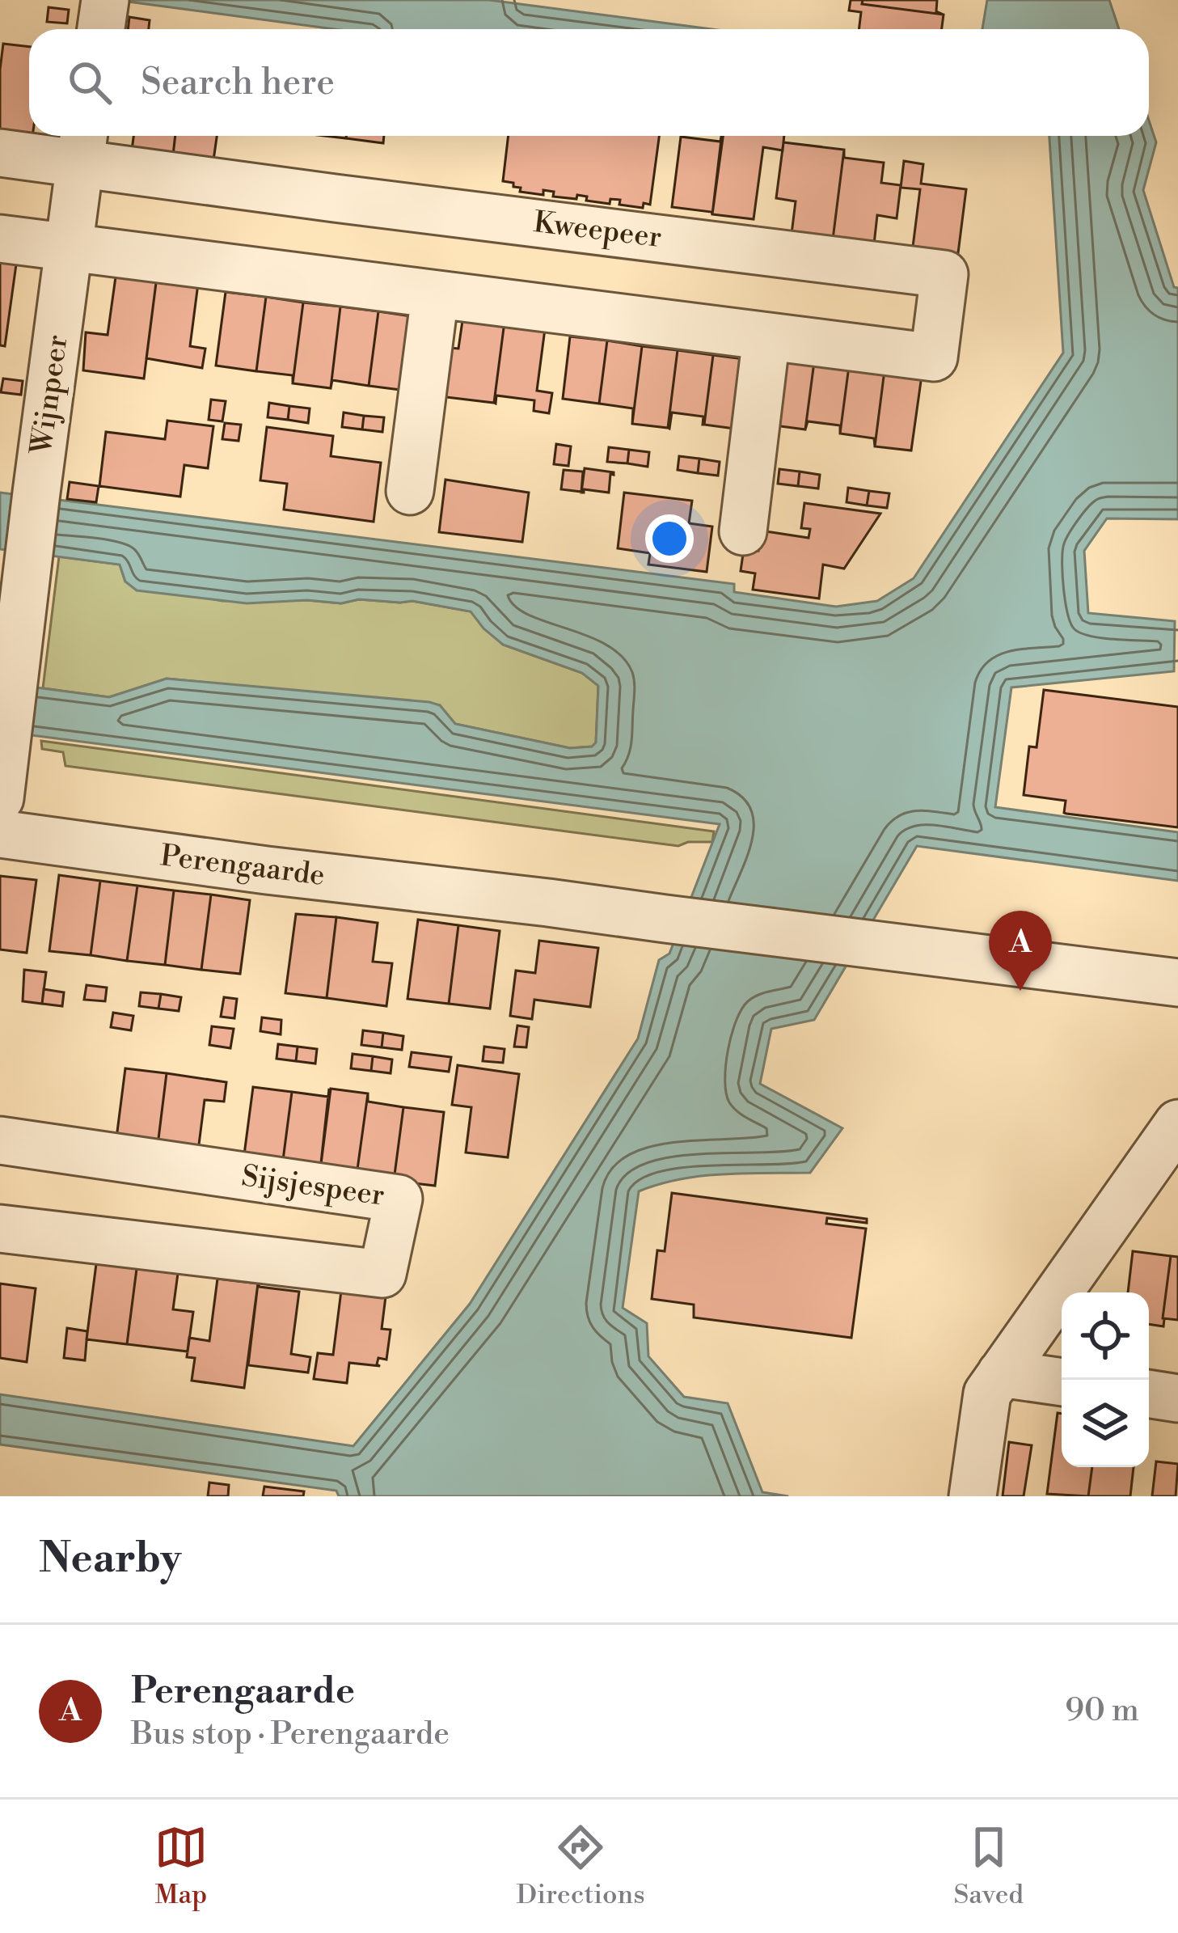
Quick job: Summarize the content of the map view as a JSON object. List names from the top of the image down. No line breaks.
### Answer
{"streets":{"street":["Kweepeer","Wijnpeer","Perengaarde","Sijsjespeer"]},"crossings":[["Kweepeer","Wijnpeer"]],"page":{"search":"Search here","pins":"A","heading":"Nearby","list":[{"mark":"A","name":"Perengaarde","note":"Bus stop · Perengaarde","value":"90 m"}],"nav":["Map","Directions","Saved"]}}
